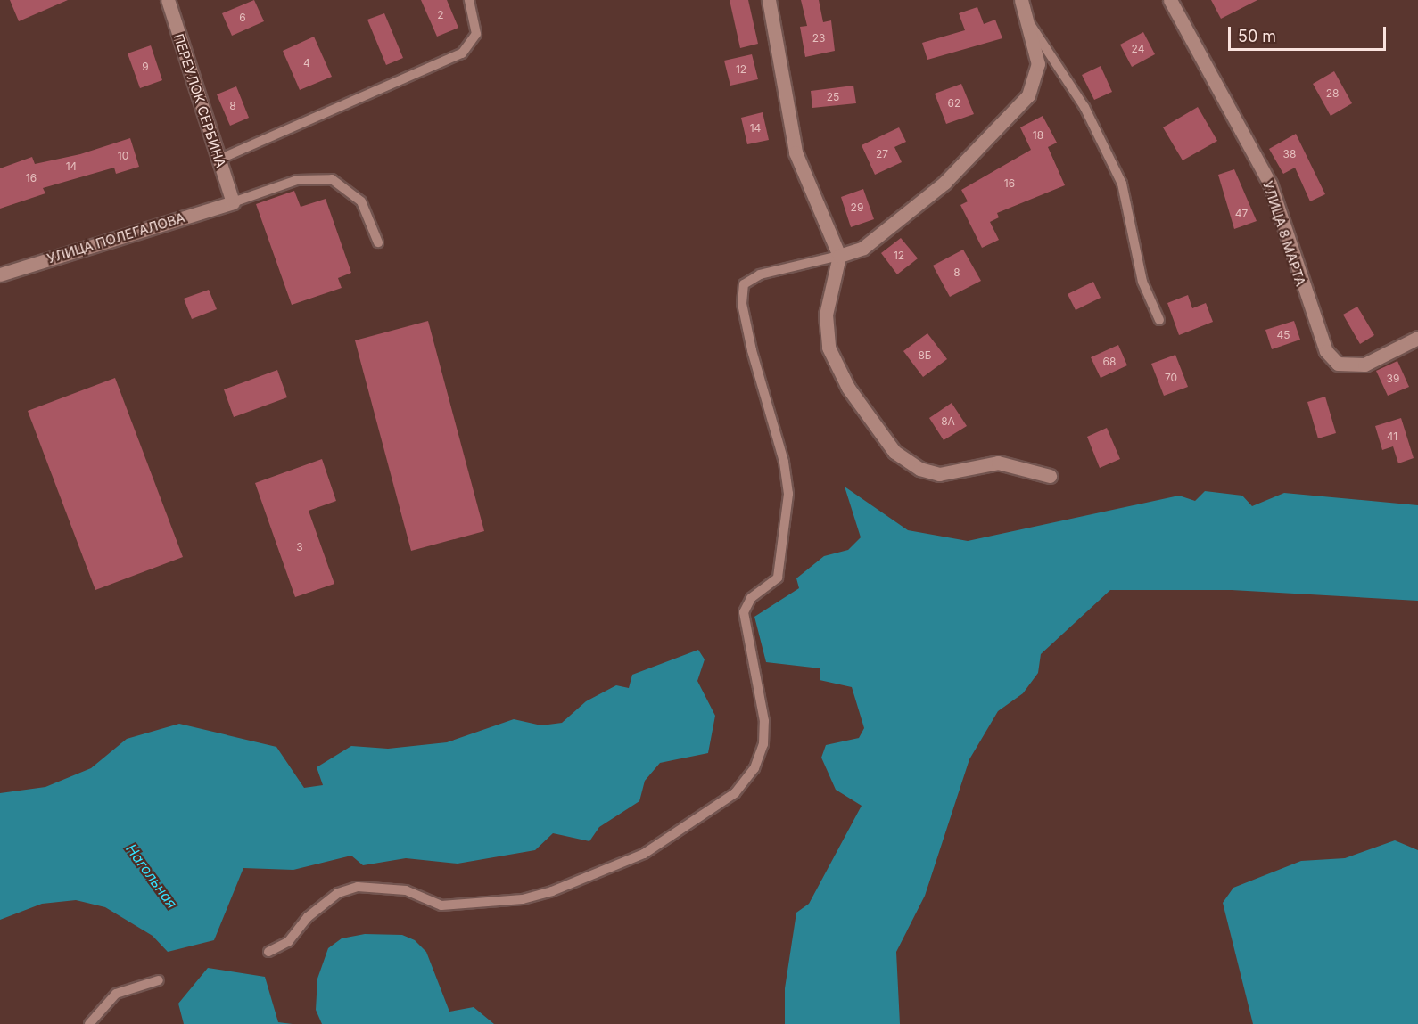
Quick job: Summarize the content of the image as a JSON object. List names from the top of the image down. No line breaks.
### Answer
{"streets":{"street":["ПЕРЕУЛОК СЕРБИНА","УЛИЦА 8 МАРТА","УЛИЦА ПОЛЕГАЛОВА"]},"crossings":[["ПЕРЕУЛОК СЕРБИНА","УЛИЦА ПОЛЕГАЛОВА"]],"water":["Нагольная"],"house_numbers":["2","6","23","24","4","9","12","28","25","62","8","14","18","27","38","10","14","16","16","29","47","12","8","45","8Б","68","70","39","8А","41","3"],"scale_bar":"50 m"}
